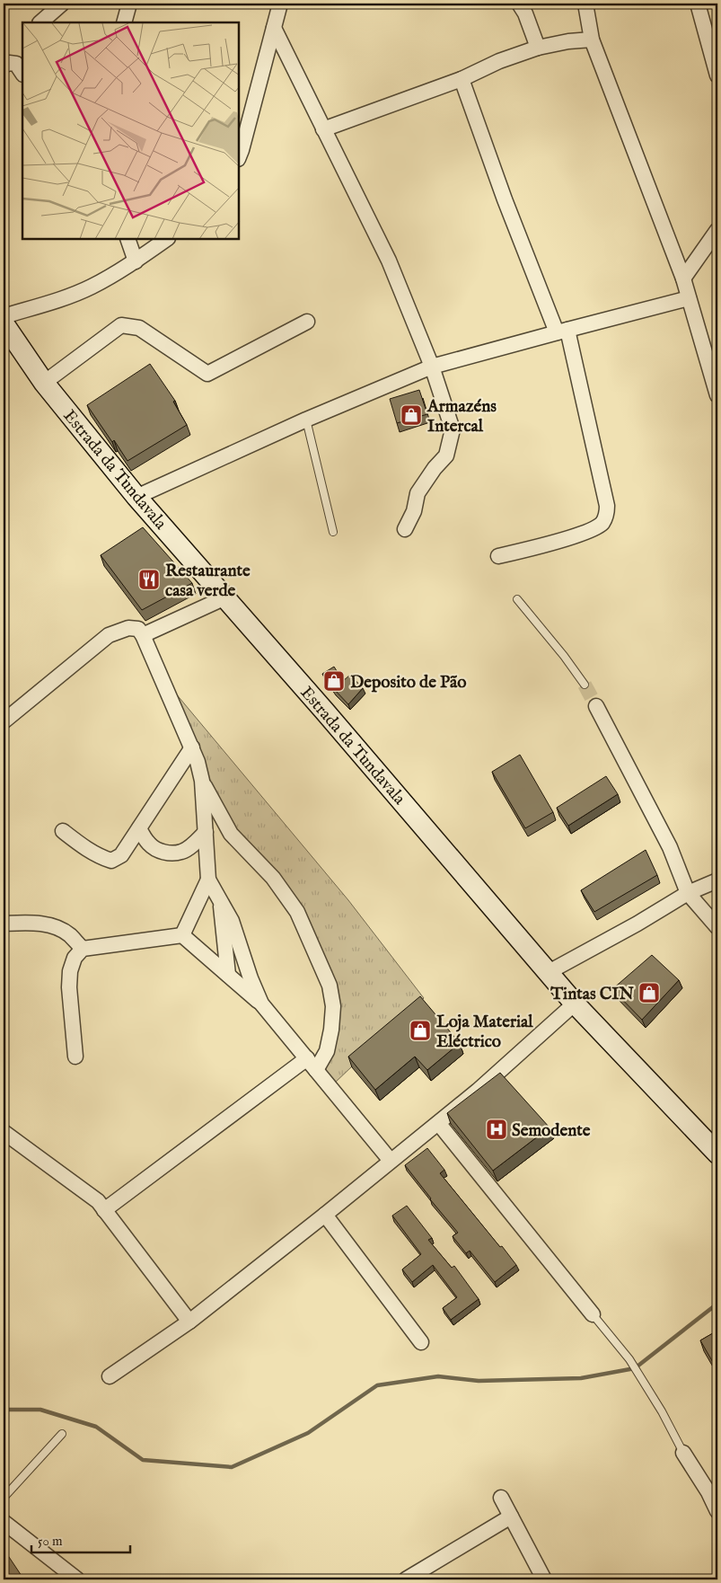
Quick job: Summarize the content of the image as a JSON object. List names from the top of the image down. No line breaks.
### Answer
{"streets":{"main road":["Estrada da Tundavala"]},"places":{"shop":["Armazéns Intercal","Deposito de Pão","Tintas CIN","Loja Material Eléctrico"],"restaurant":["Restaurante casa verde"],"hospital":["Semodente"]},"scale_bar":"50 m"}
